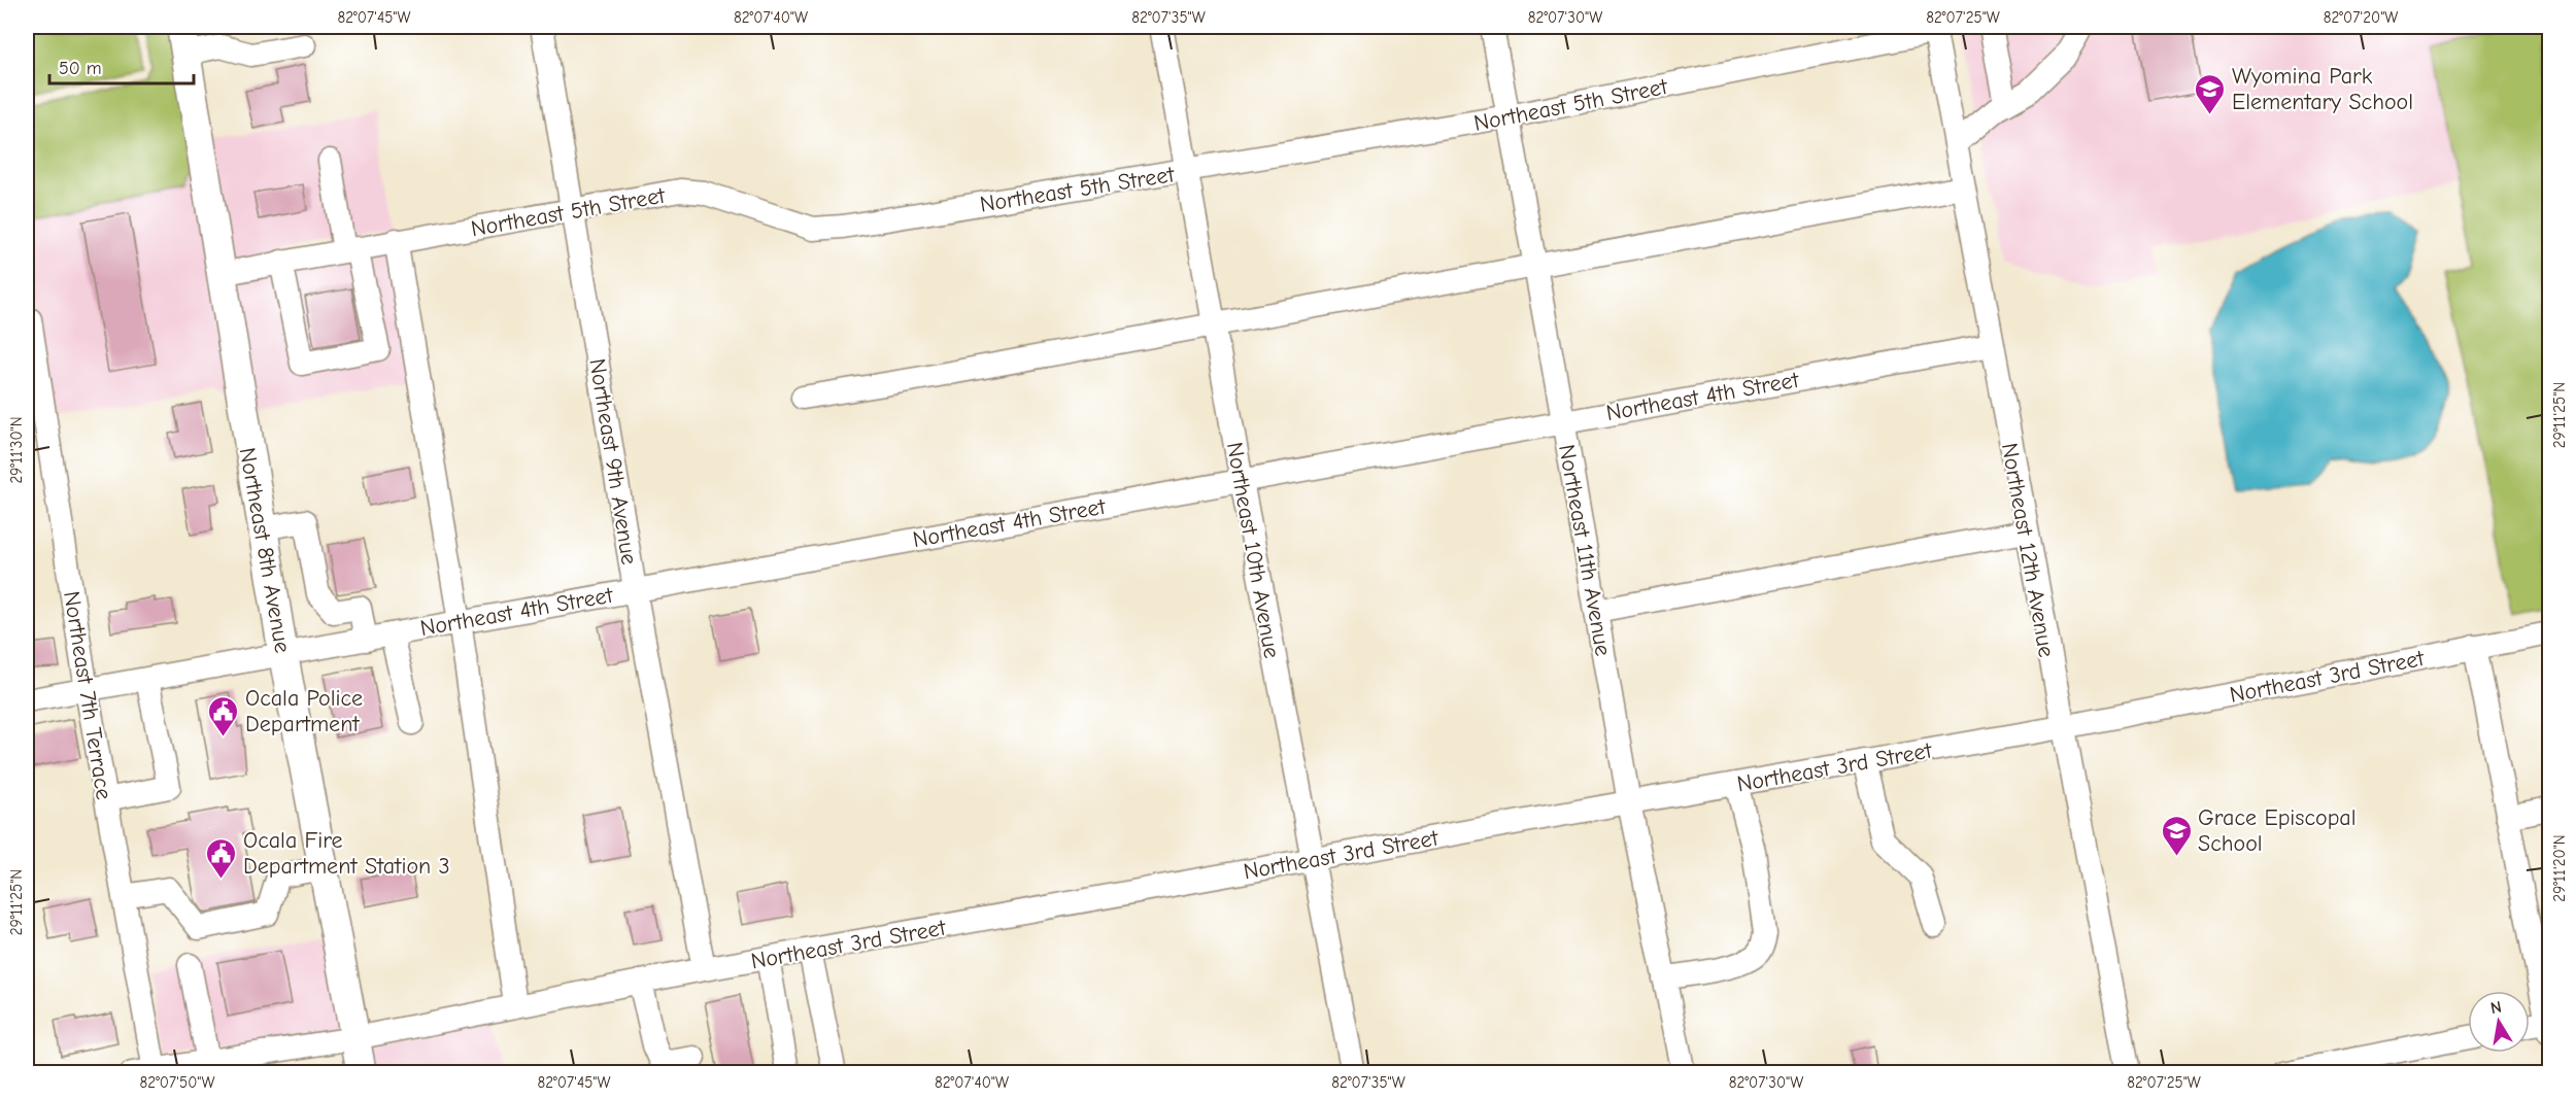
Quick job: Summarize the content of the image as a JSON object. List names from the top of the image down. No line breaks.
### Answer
{"streets":{"main road":["Northeast 8th Avenue"],"street":["Northeast 5th Street","Northeast 4th Street","Northeast 9th Avenue","Northeast 10th Avenue","Northeast 11th Avenue","Northeast 12th Avenue","Northeast 3rd Street","Northeast 7th Terrace"]},"crossings":[["Northeast 5th Street","Northeast 9th Avenue"],["Northeast 5th Street","Northeast 8th Avenue"],["Northeast 5th Street","Northeast 10th Avenue"],["Northeast 5th Street","Northeast 11th Avenue"],["Northeast 5th Street","Northeast 12th Avenue"],["Northeast 4th Street","Northeast 9th Avenue"],["Northeast 4th Street","Northeast 8th Avenue"],["Northeast 4th Street","Northeast 10th Avenue"],["Northeast 4th Street","Northeast 11th Avenue"],["Northeast 4th Street","Northeast 12th Avenue"],["Northeast 4th Street","Northeast 7th Terrace"],["Northeast 9th Avenue","Northeast 3rd Street"],["Northeast 8th Avenue","Northeast 3rd Street"],["Northeast 10th Avenue","Northeast 3rd Street"],["Northeast 11th Avenue","Northeast 3rd Street"],["Northeast 12th Avenue","Northeast 3rd Street"],["Northeast 3rd Street","Northeast 7th Terrace"]],"places":{"school or university":["Wyomina Park Elementary School","Grace Episcopal School"],"public building":["Ocala Police Department","Ocala Fire Department Station 3"]},"scale_bar":"50 m","north":"top","coordinates":["82°07'45\"W","82°07'40\"W","82°07'35\"W","82°07'30\"W","82°07'25\"W","82°07'20\"W","29°11'25\"N","29°11'30\"N","29°11'20\"N","82°07'50\"W"]}
